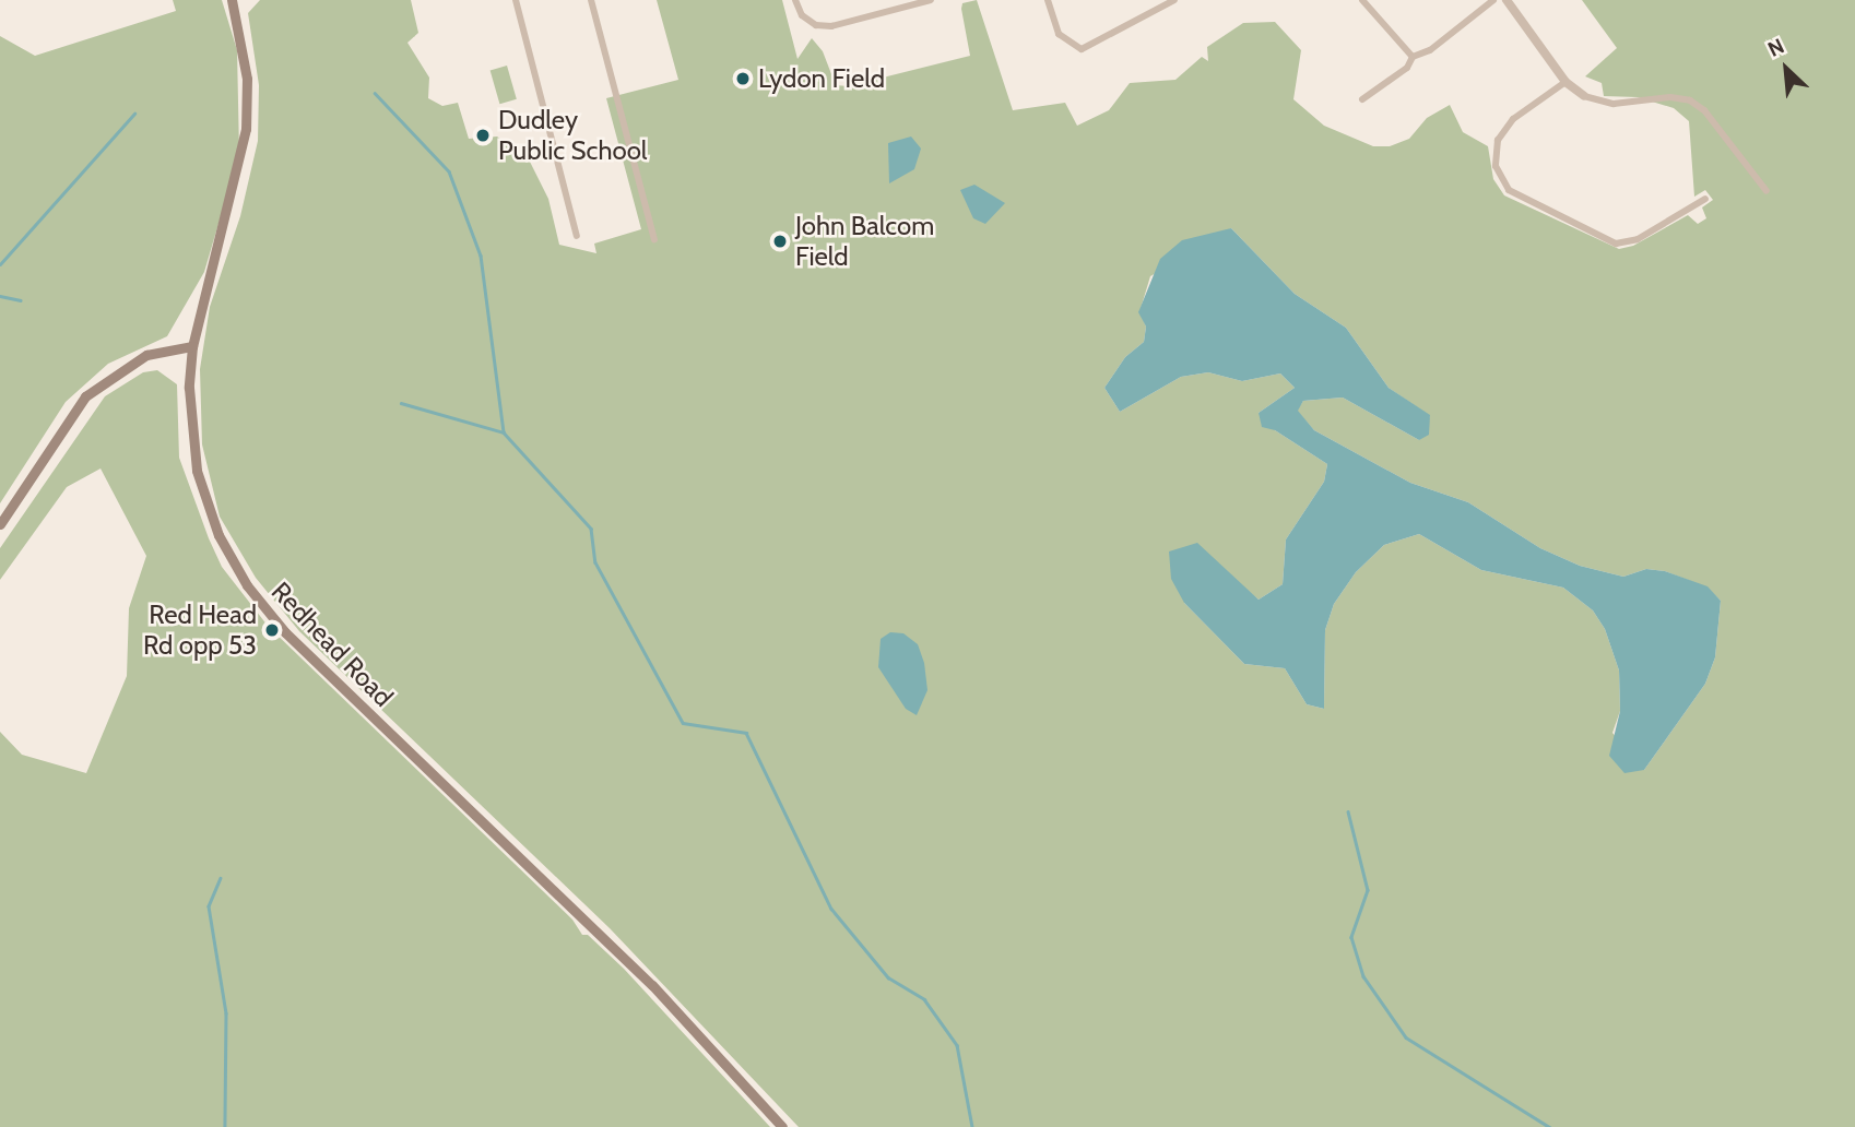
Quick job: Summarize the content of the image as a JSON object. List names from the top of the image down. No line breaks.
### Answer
{"streets":{"main road":["Redhead Road"]},"places":["Lydon Field","Dudley Public School","John Balcom Field","Red Head Rd opp 53"],"north":"top left"}
